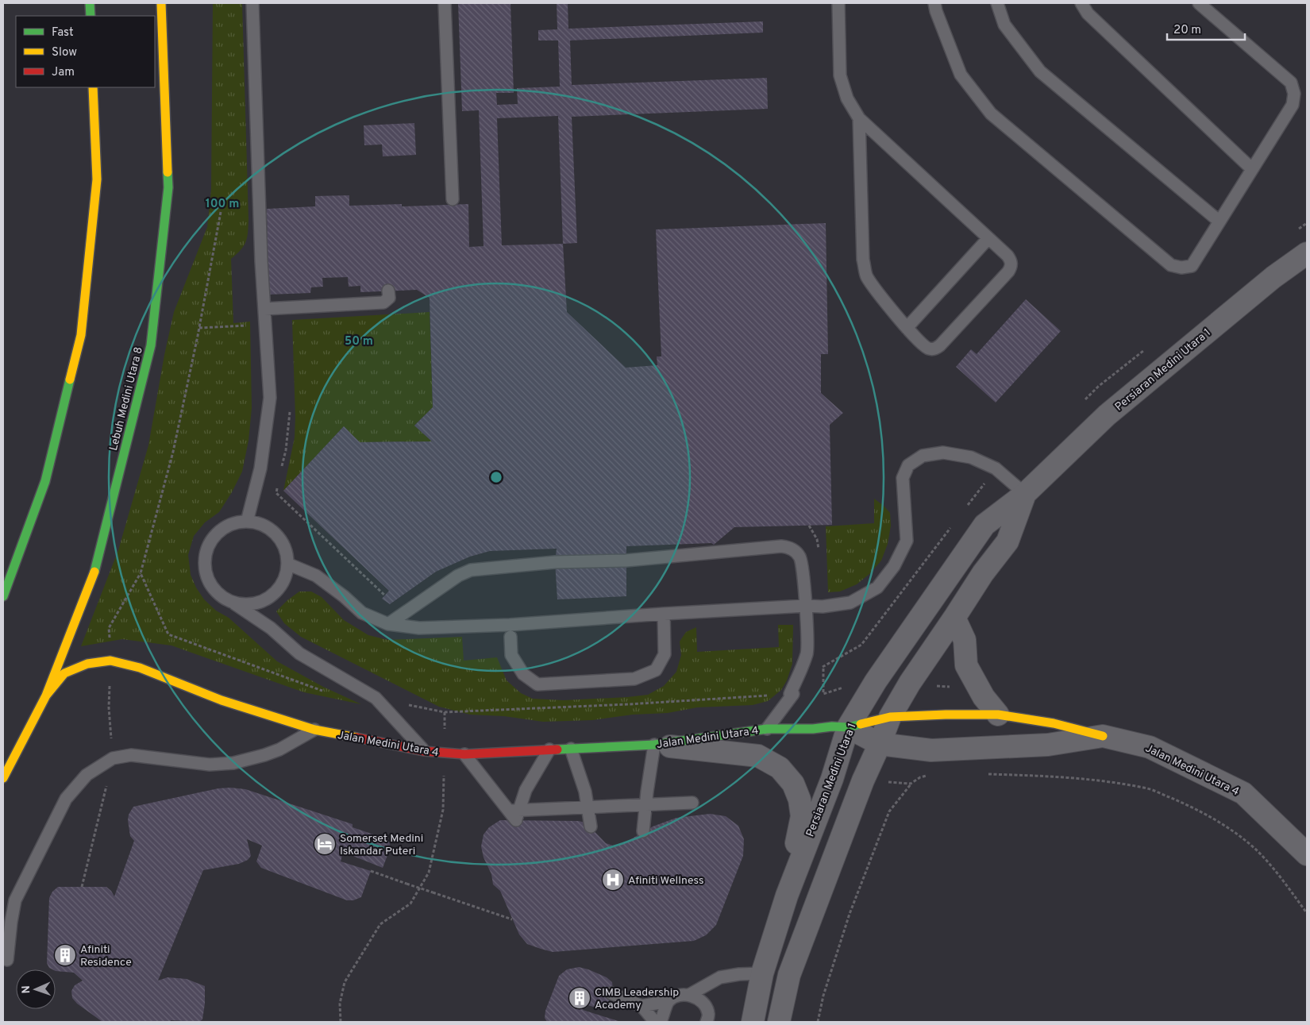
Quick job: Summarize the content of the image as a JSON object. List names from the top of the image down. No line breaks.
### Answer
{"streets":{"street":["Persiaran Medini Utara 1","Lebuh Medini Utara 8","Jalan Medini Utara 4"]},"crossings":[["Persiaran Medini Utara 1","Jalan Medini Utara 4"],["Lebuh Medini Utara 8","Jalan Medini Utara 4"]],"places":{"hotel":["Somerset Medini Iskandar Puteri"],"hospital":["Afiniti Wellness"],"building":["Afiniti Residence","CIMB Leadership Academy"]},"legend":["Fast","Slow","Jam"],"scale_bar":"20 m","north":"left","rings":["100 m","50 m"]}
